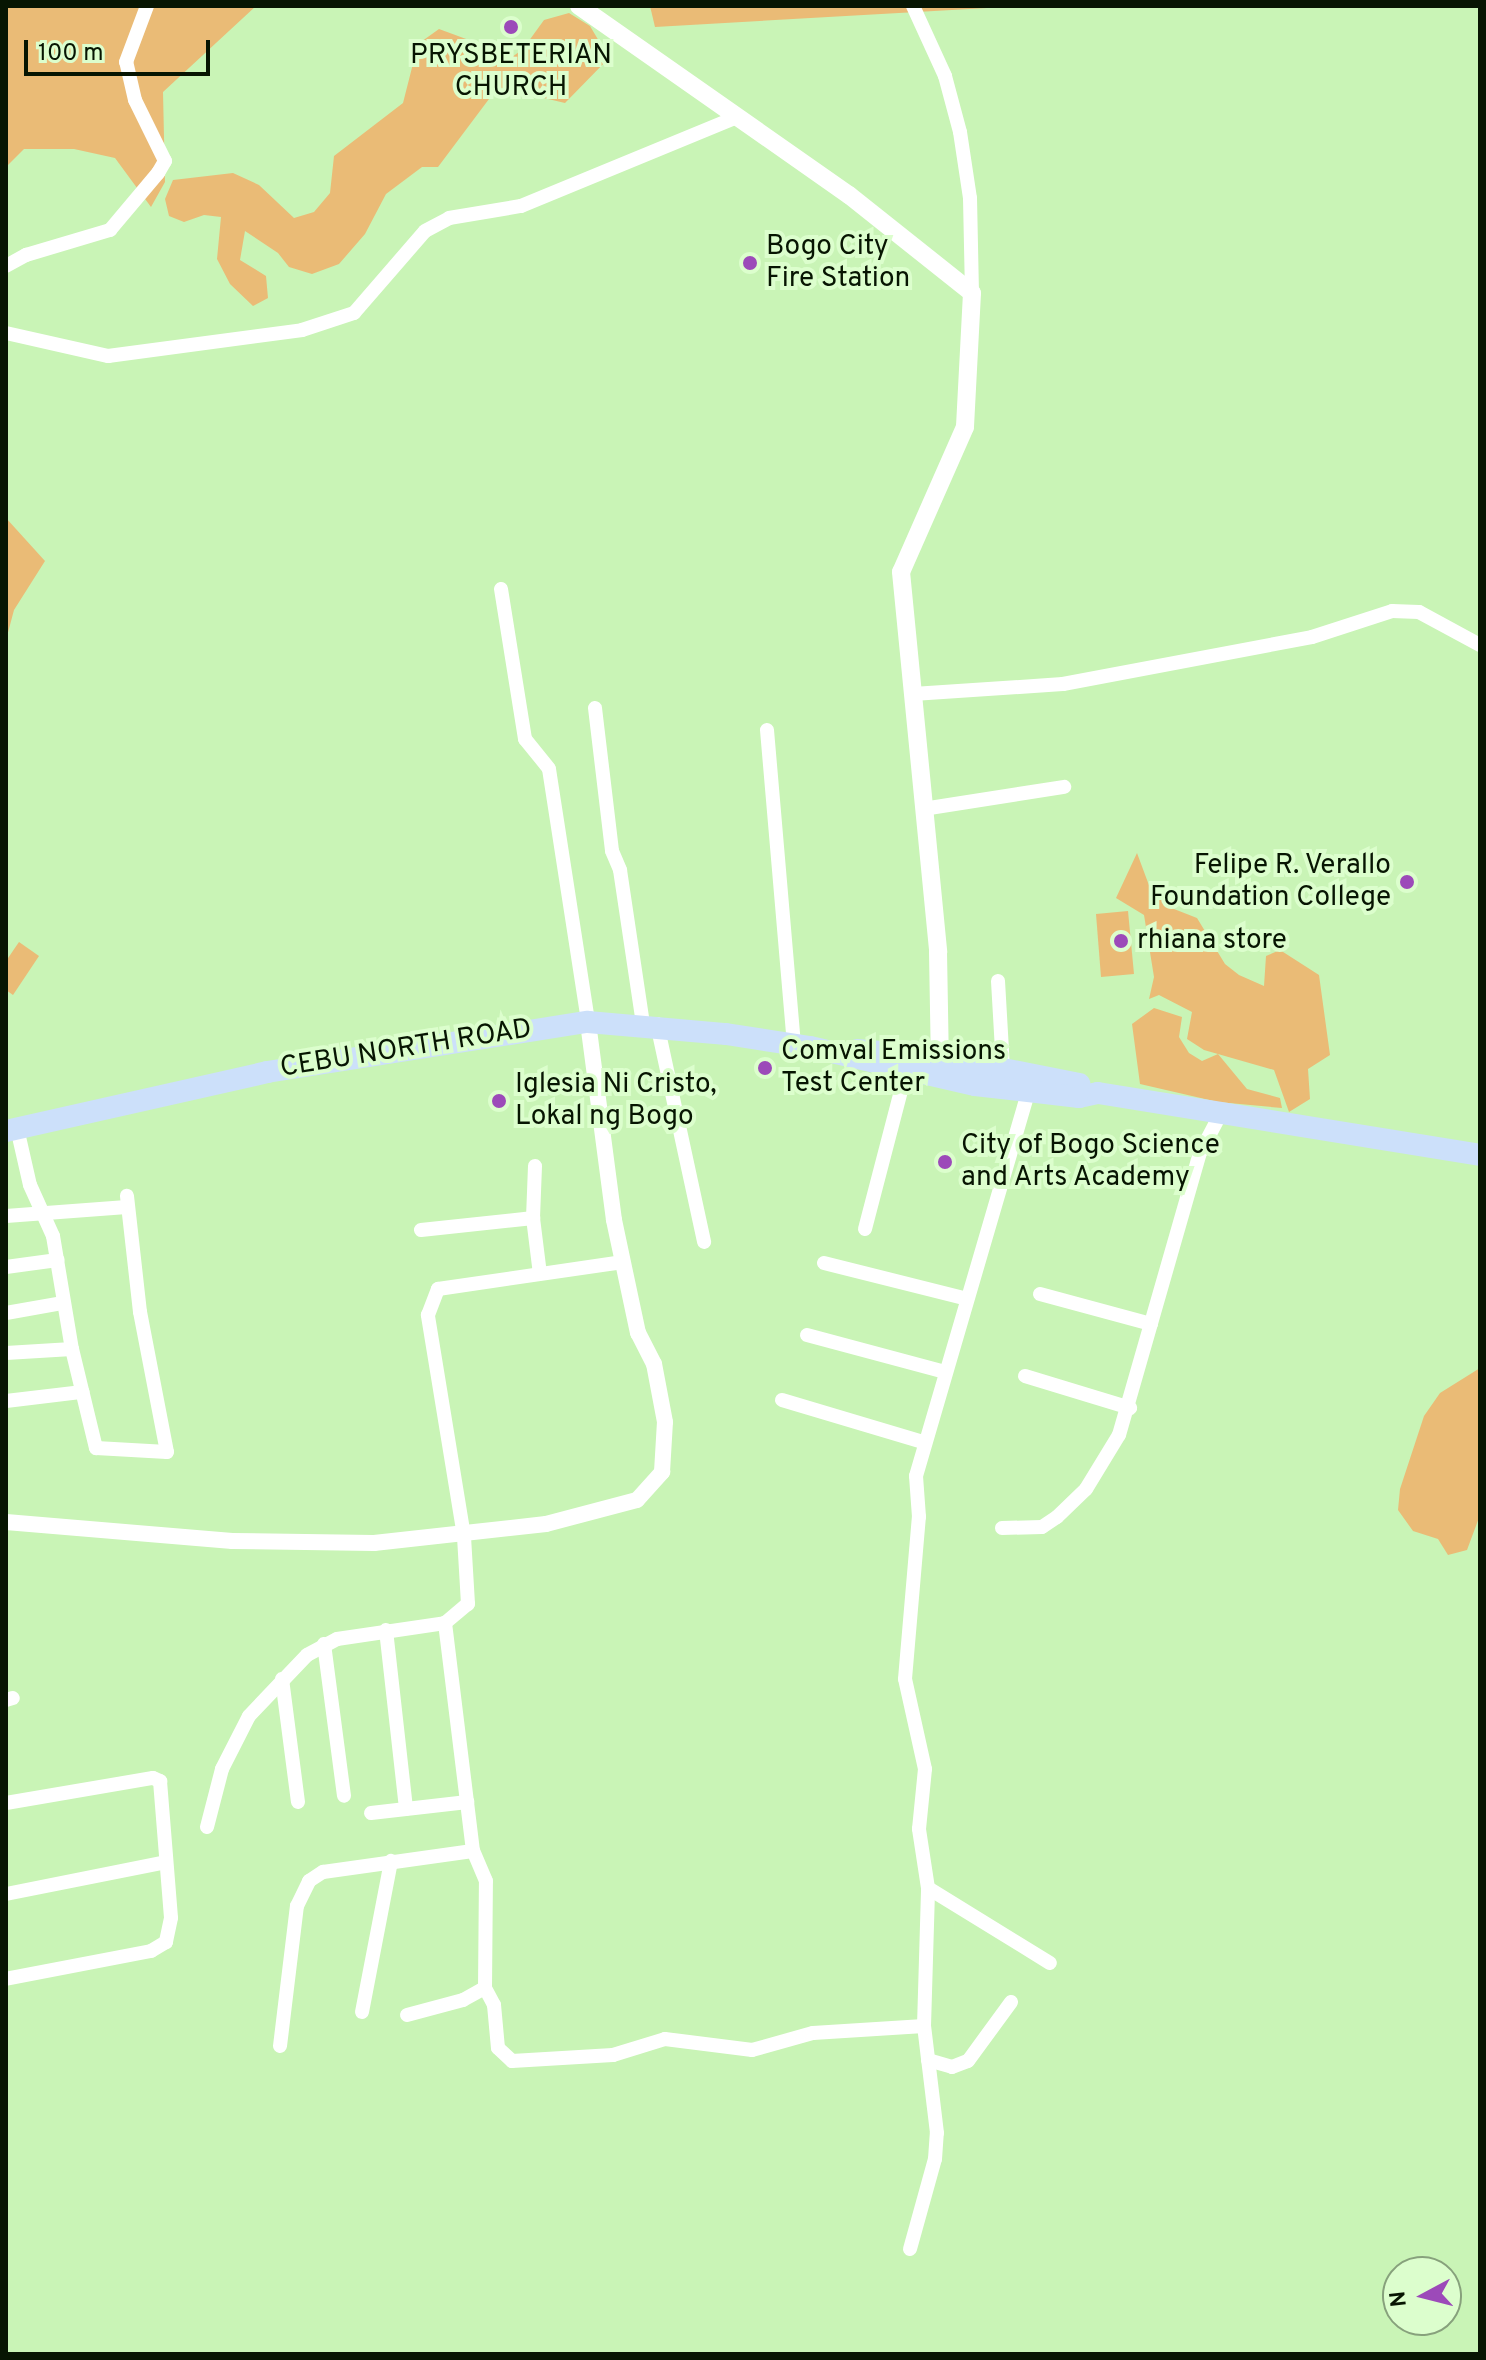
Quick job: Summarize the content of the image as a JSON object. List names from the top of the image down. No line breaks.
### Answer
{"streets":{"highway":["CEBU NORTH ROAD"]},"places":["PRYSBETERIAN CHURCH","Bogo City Fire Station","Felipe R. Verallo Foundation College","rhiana store","Comval Emissions Test Center","Iglesia Ni Cristo, Lokal ng Bogo","City of Bogo Science and Arts Academy"],"scale_bar":"100 m","north":"left"}
